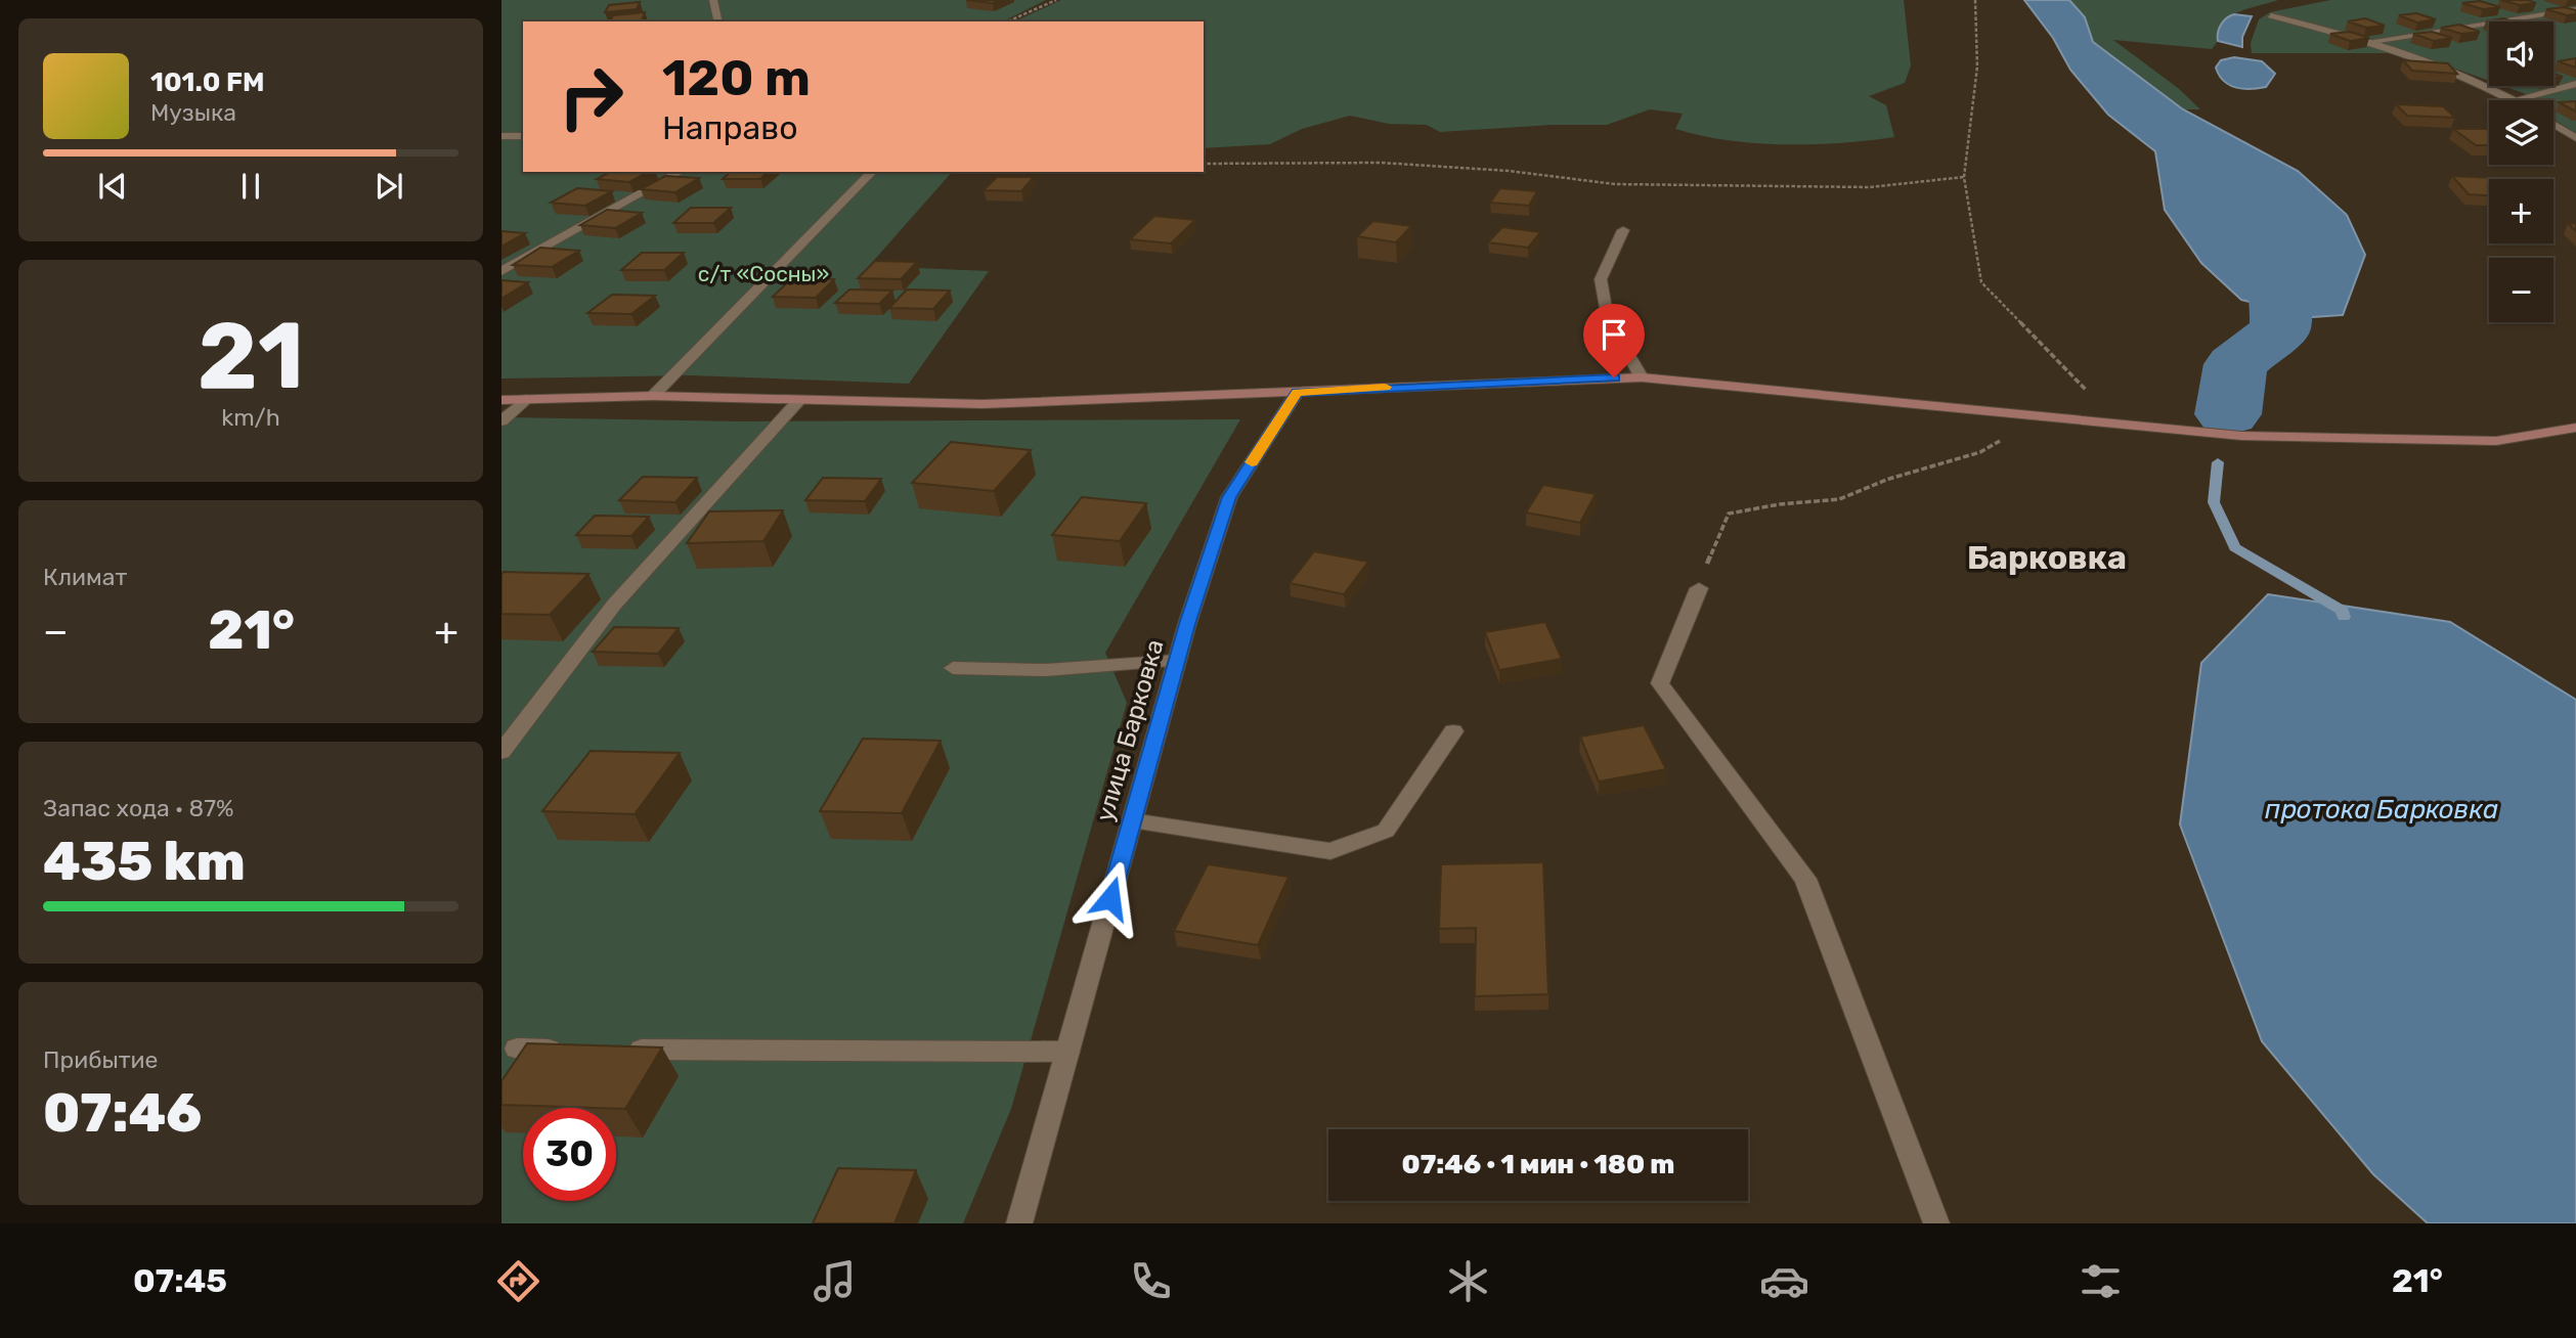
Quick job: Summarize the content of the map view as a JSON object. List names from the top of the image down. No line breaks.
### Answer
{"streets":{"street":["улица Барковка"]},"districts":["Барковка"],"water":["протока Барковка"],"parks":["с/т «Сосны»"],"page":{"map_buttons":["+","−"],"turn":["120 m","Направо"],"song":["101.0 FM","Музыка"],"tile":[["21","km/h"],"Климат",["Запас хода · 87%","435 km"],["Прибытие","07:46"]],"heat":["−","21°","+"],"limit":"30","trip":"07:46 · 1 мин · 180 m","tabs":["07:45","21°"]}}
